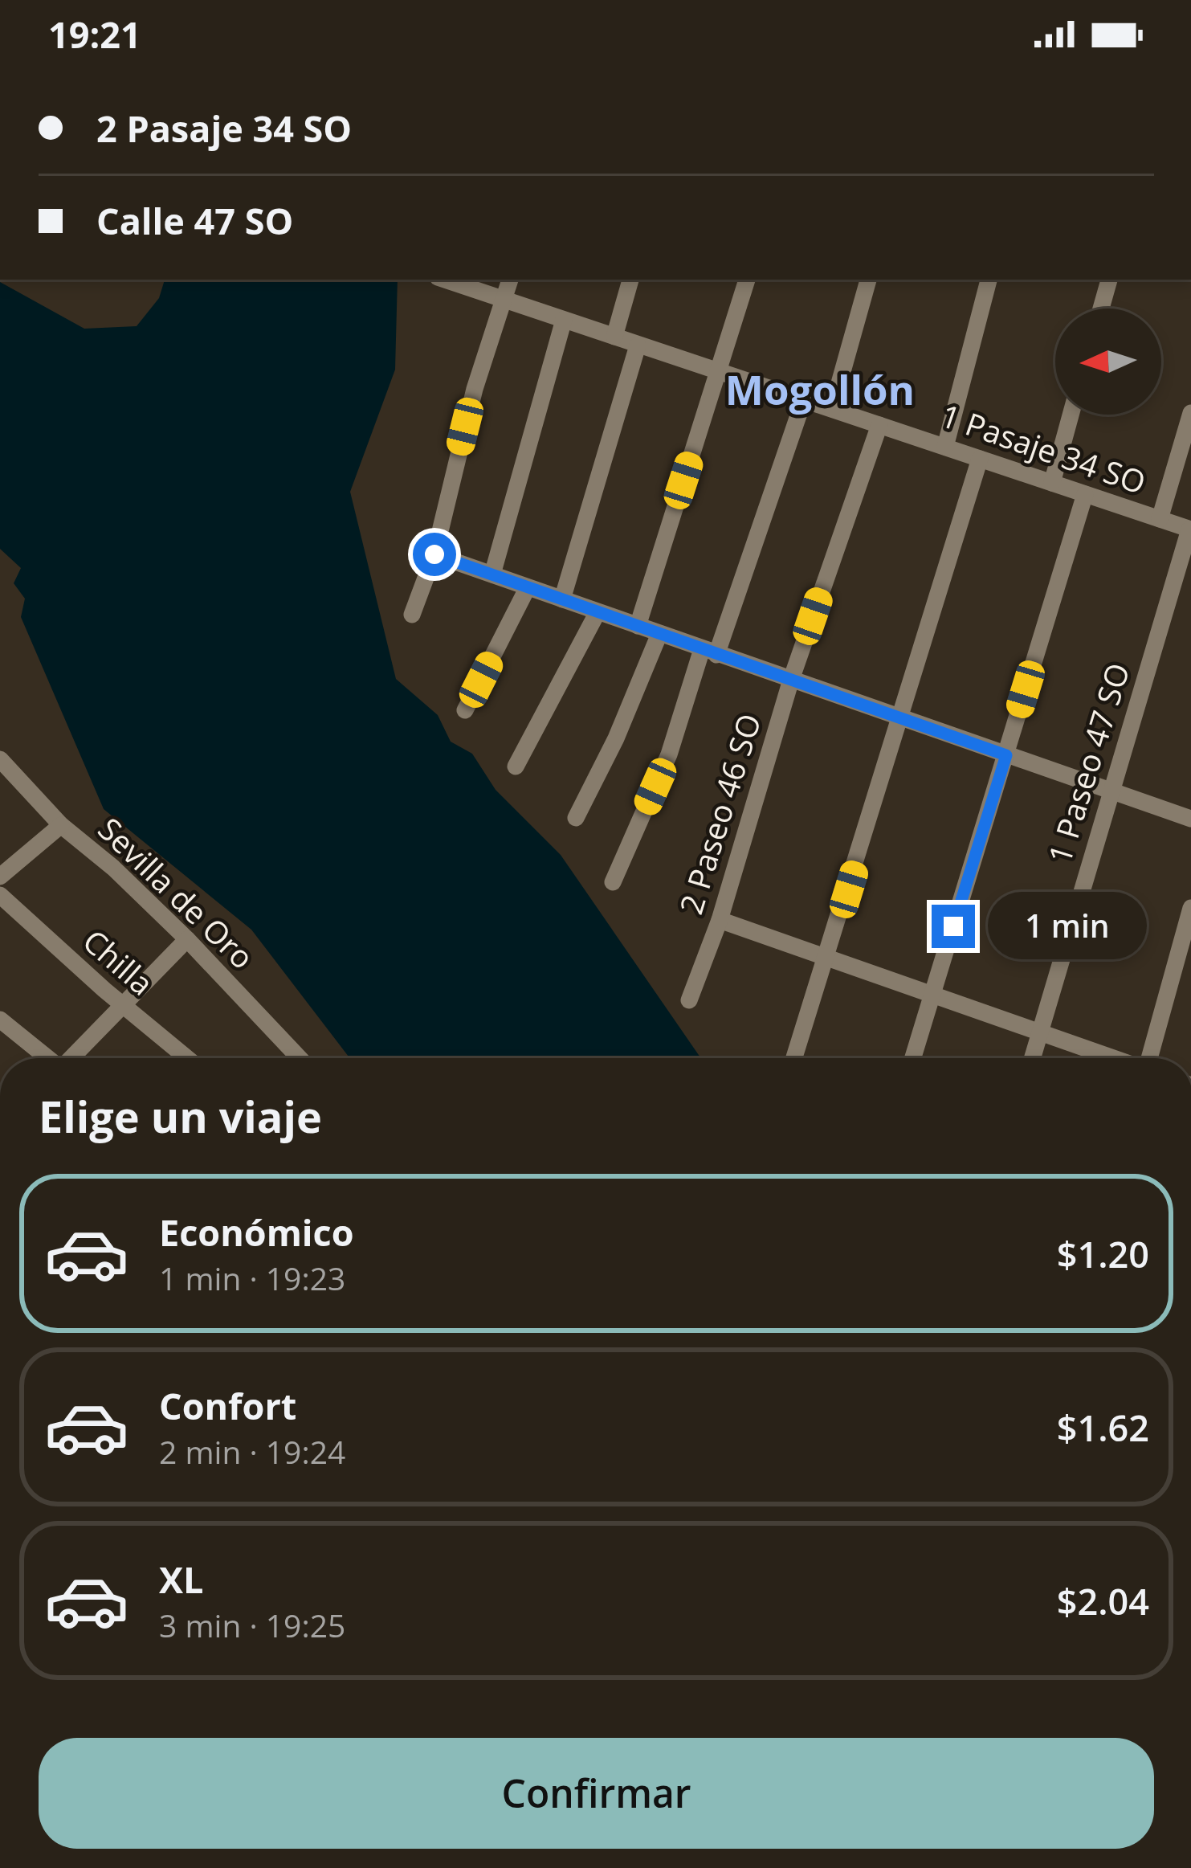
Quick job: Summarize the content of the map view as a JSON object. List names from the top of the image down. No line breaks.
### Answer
{"streets":{"street":["1 Pasaje 34 SO","1 Paseo 47 SO","2 Paseo 46 SO","Sevilla de Oro","Chilla"]},"crossings":[["1 Pasaje 34 SO","1 Paseo 47 SO"],["1 Pasaje 34 SO","2 Paseo 46 SO"]],"districts":["Mogollón"],"north":"left","page":{"status":"19:21","banner":["2 Pasaje 34 SO","Calle 47 SO"],"bubble":"1 min","heading":"Elige un viaje","list":[{"name":"Económico","note":"1 min · 19:23","value":"$1.20"},{"name":"Confort","note":"2 min · 19:24","value":"$1.62"},{"name":"XL","note":"3 min · 19:25","value":"$2.04"}],"buttons":"Confirmar"}}
